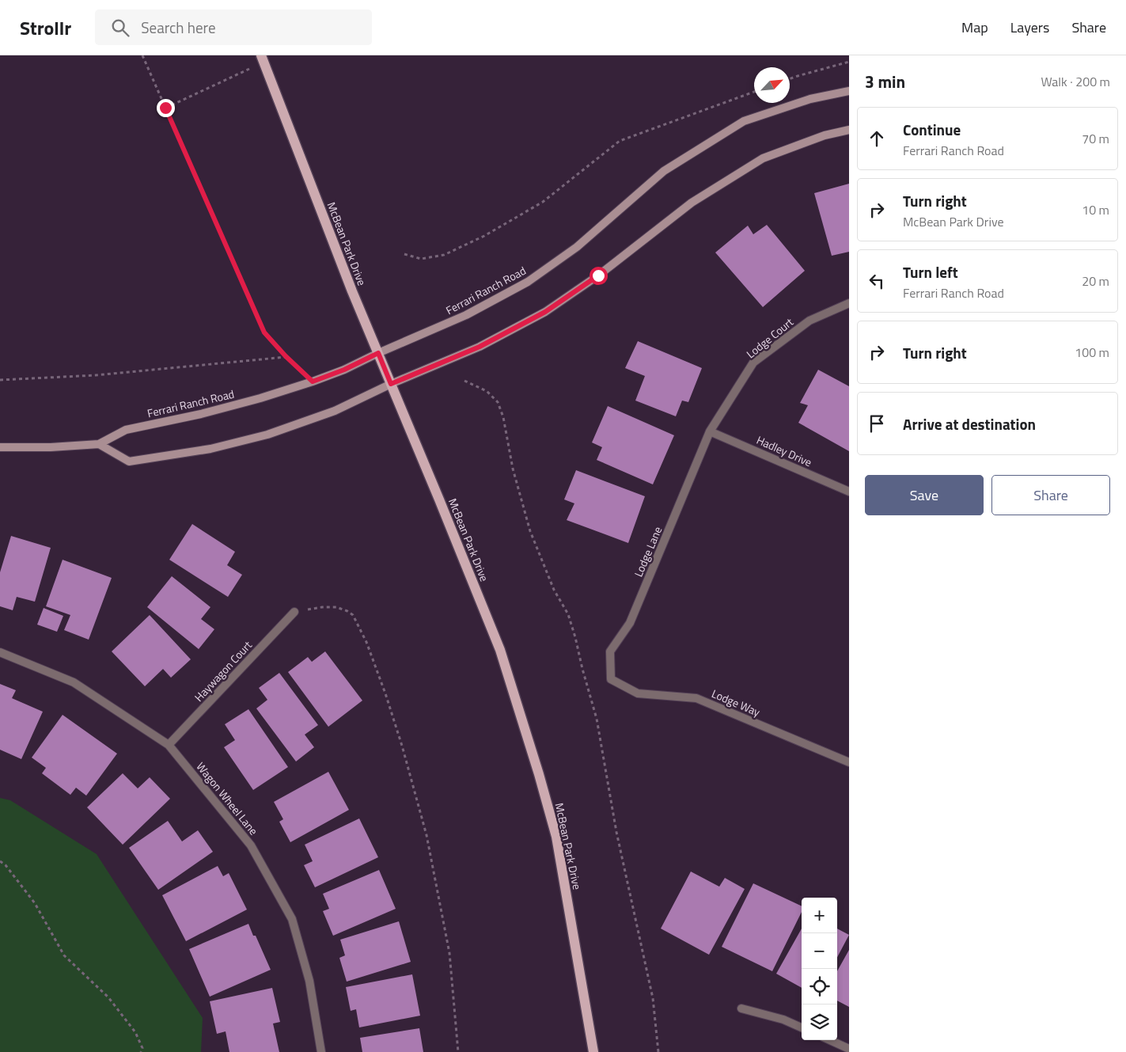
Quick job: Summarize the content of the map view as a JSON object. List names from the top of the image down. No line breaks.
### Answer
{"streets":{"main road":["McBean Park Drive","Ferrari Ranch Road"],"street":["Lodge Court","Hadley Drive","Lodge Lane","Haywagon Court","Lodge Way","Wagon Wheel Lane"]},"crossings":[["McBean Park Drive","Ferrari Ranch Road"],["Lodge Court","Hadley Drive"],["Lodge Court","Lodge Lane"],["Hadley Drive","Lodge Lane"],["Lodge Lane","Lodge Way"],["Haywagon Court","Wagon Wheel Lane"]],"north":"top right","page":{"header":"Strollr","search":"Search here","nav":["Map","Layers","Share"],"heading":["3 min","Walk · 200 m"],"list":[["Continue","Ferrari Ranch Road","70 m"],["Turn right","McBean Park Drive","10 m"],["Turn left","Ferrari Ranch Road","20 m"],["Turn right","100 m"],"Arrive at destination"],"buttons":["Save","Share"],"map_buttons":["+","−"]}}
